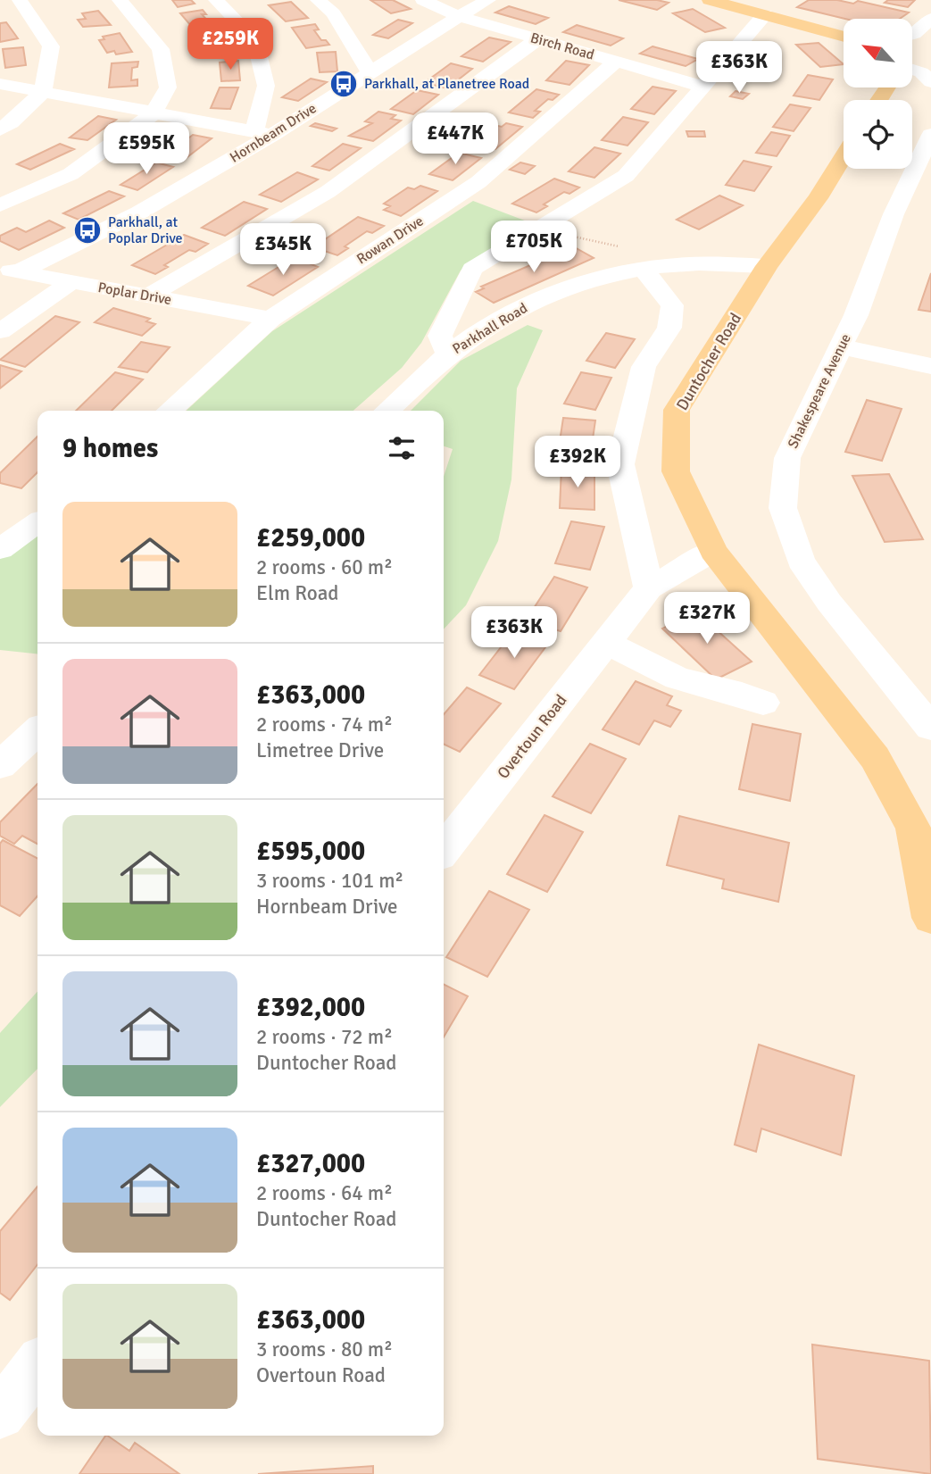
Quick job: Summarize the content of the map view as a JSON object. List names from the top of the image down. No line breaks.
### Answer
{"streets":{"main road":["Duntocher Road"],"street":["Birch Road","Hornbeam Drive","Rowan Drive","Poplar Drive","Parkhall Road","Shakespeare Avenue","Overtoun Road"]},"crossings":[["Birch Road","Hornbeam Drive"],["Birch Road","Rowan Drive"],["Hornbeam Drive","Poplar Drive"],["Rowan Drive","Poplar Drive"],["Parkhall Road","Duntocher Road"],["Duntocher Road","Overtoun Road"]],"places":{"bus stop":["Parkhall, at Planetree Road","Parkhall, at Poplar Drive"]},"north":"top left","page":{"price":["£259K","£363K","£447K","£595K","£705K","£345K","£392K","£327K","£363K"],"heading":"9 homes","list":[{"name":"£259,000","note":"2 rooms · 60 m² · Elm Road"},{"name":"£363,000","note":"2 rooms · 74 m² · Limetree Drive"},{"name":"£595,000","note":"3 rooms · 101 m² · Hornbeam Drive"},{"name":"£392,000","note":"2 rooms · 72 m² · Duntocher Road"},{"name":"£327,000","note":"2 rooms · 64 m² · Duntocher Road"},{"name":"£363,000","note":"3 rooms · 80 m² · Overtoun Road"}]}}
